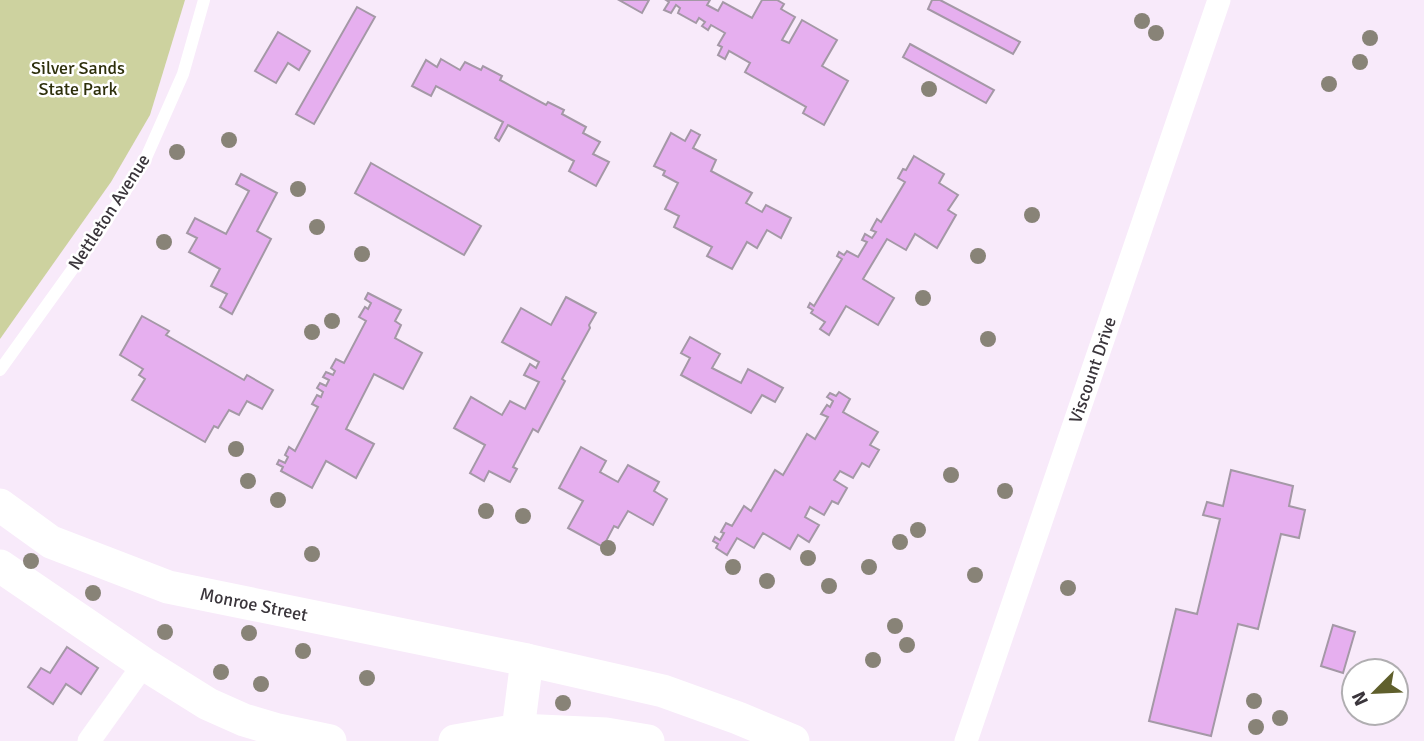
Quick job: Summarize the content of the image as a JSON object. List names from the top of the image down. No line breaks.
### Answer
{"streets":{"street":["Viscount Drive","Monroe Street"],"lane":["Nettleton Avenue"]},"parks":["Silver Sands State Park"],"north":"bottom left"}
